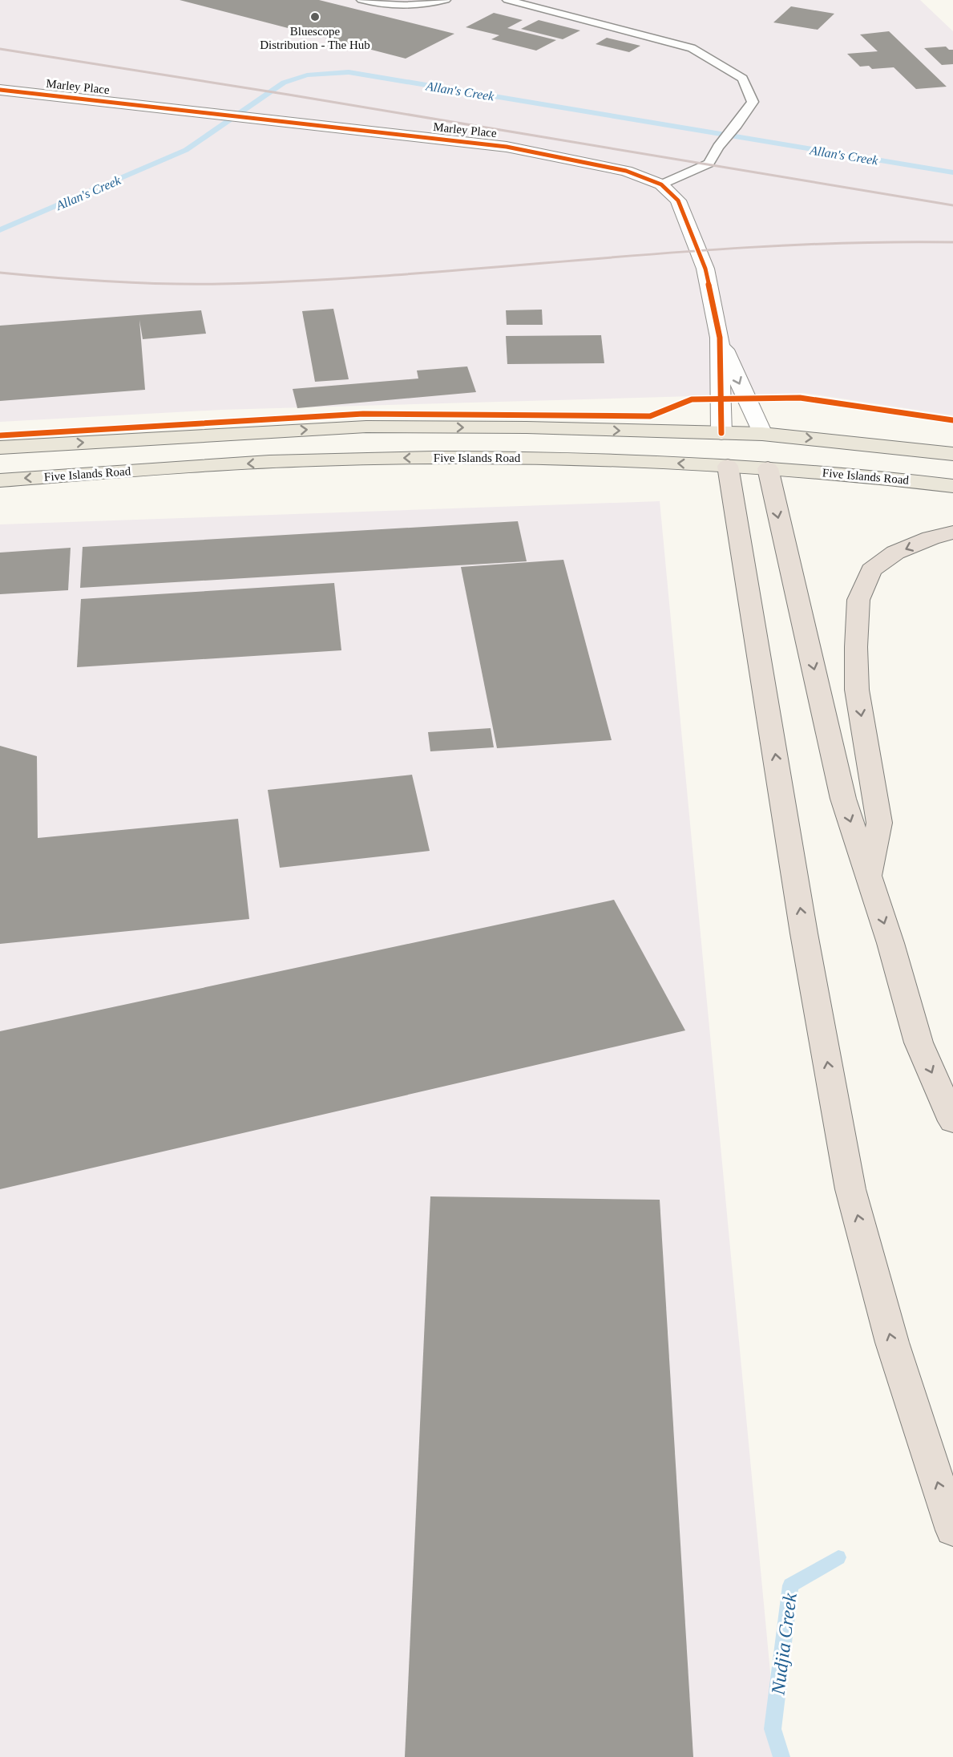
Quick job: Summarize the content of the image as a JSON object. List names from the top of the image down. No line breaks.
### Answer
{"streets":{"main road":["Five Islands Road"],"street":["Marley Place"]},"water":["Allan's Creek","Nudjia Creek"],"places":["Bluescope Distribution - The Hub"]}
